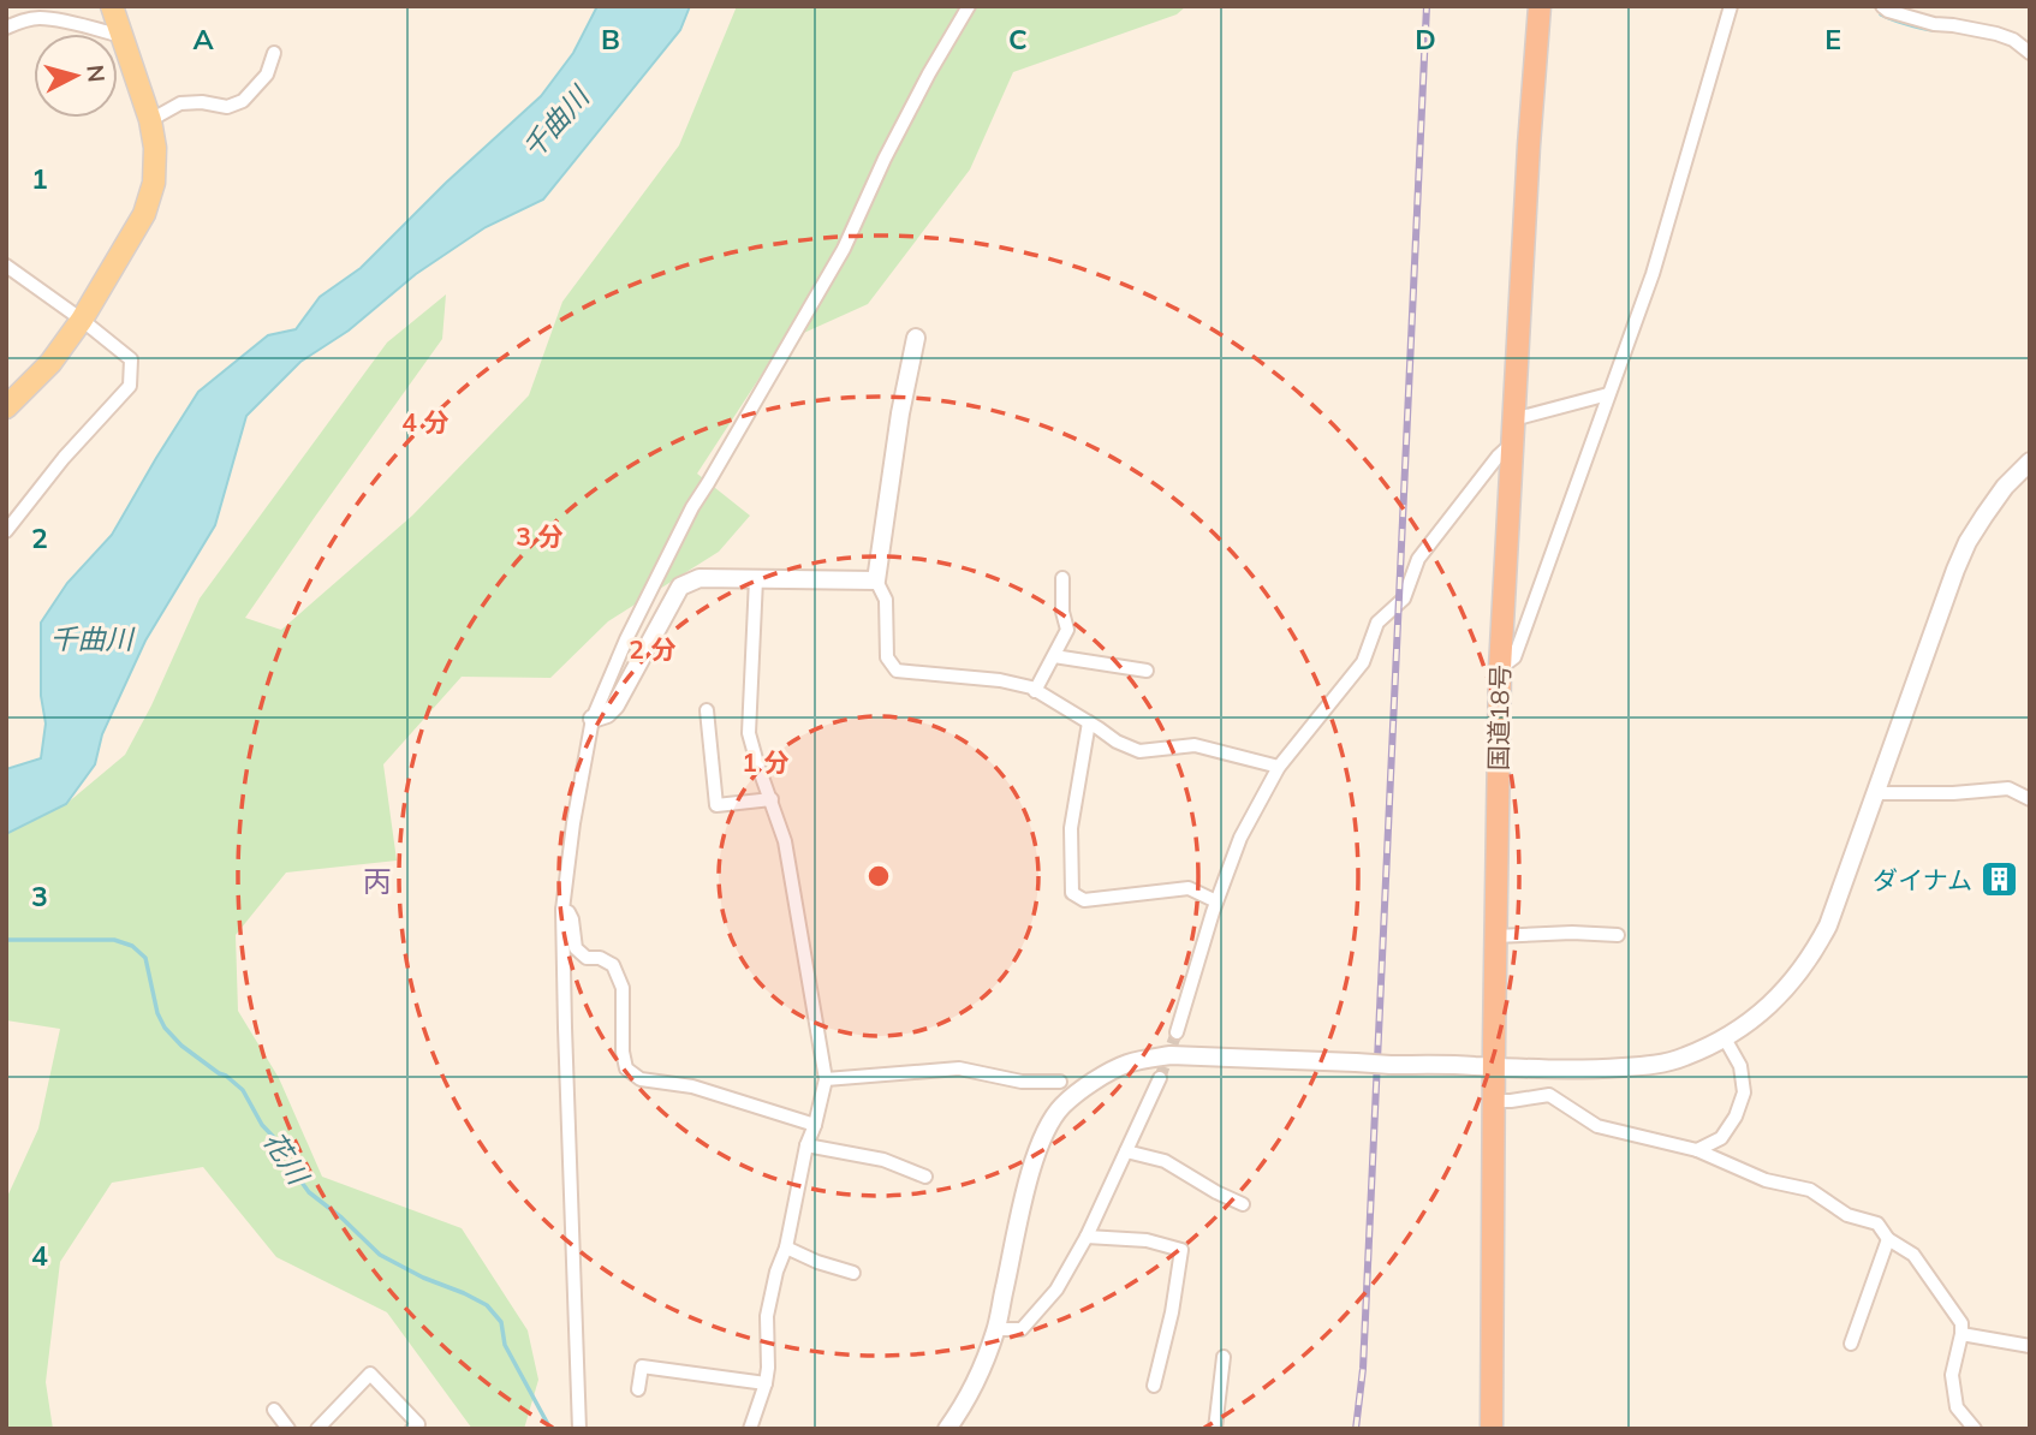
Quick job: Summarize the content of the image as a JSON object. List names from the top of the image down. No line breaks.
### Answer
{"streets":{"highway":["国道18号"]},"districts":["丙"],"water":["千曲川","花川"],"places":{"building":["ダイナム"]},"north":"right","grid":{"columns":["A","B","C","D","E"],"rows":["1","2","3","4"]},"rings":["4 分","3 分","2 分","1 分"]}
